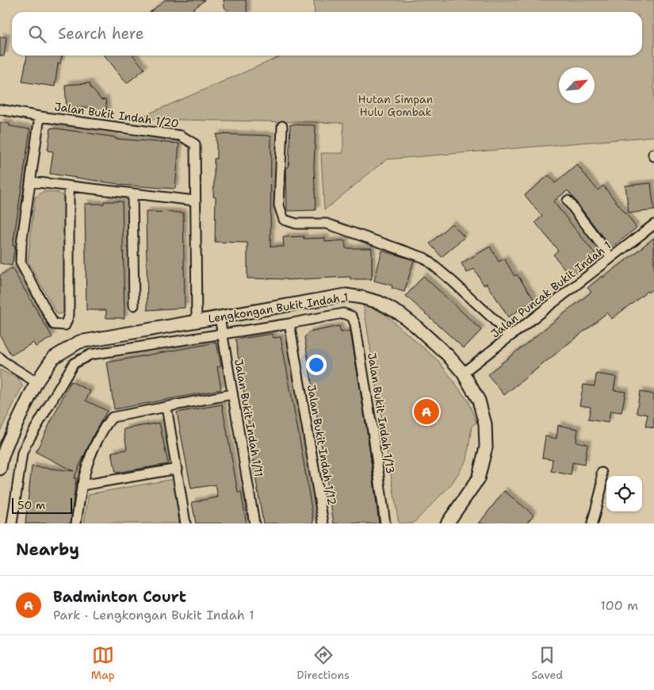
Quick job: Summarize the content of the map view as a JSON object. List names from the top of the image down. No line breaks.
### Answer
{"streets":{"street":["Jalan Bukit Indah 1/20","Jalan Puncak Bukit Indah 1","Lengkongan Bukit Indah 1","Jalan Bukit Indah 1/13","Jalan Bukit Indah 1/11","Jalan Bukit Indah 1/12"]},"crossings":[["Jalan Puncak Bukit Indah 1","Lengkongan Bukit Indah 1"],["Lengkongan Bukit Indah 1","Jalan Bukit Indah 1/11"],["Jalan Bukit Indah 1/13","Jalan Bukit Indah 1/12"]],"parks":["Hutan Simpan Hulu Gombak"],"scale_bar":"50 m","north":"top right","page":{"search":"Search here","pins":"A","scale":"50 m","heading":"Nearby","list":[{"mark":"A","name":"Badminton Court","note":"Park · Lengkongan Bukit Indah 1","value":"100 m"}],"nav":["Map","Directions","Saved"]}}
